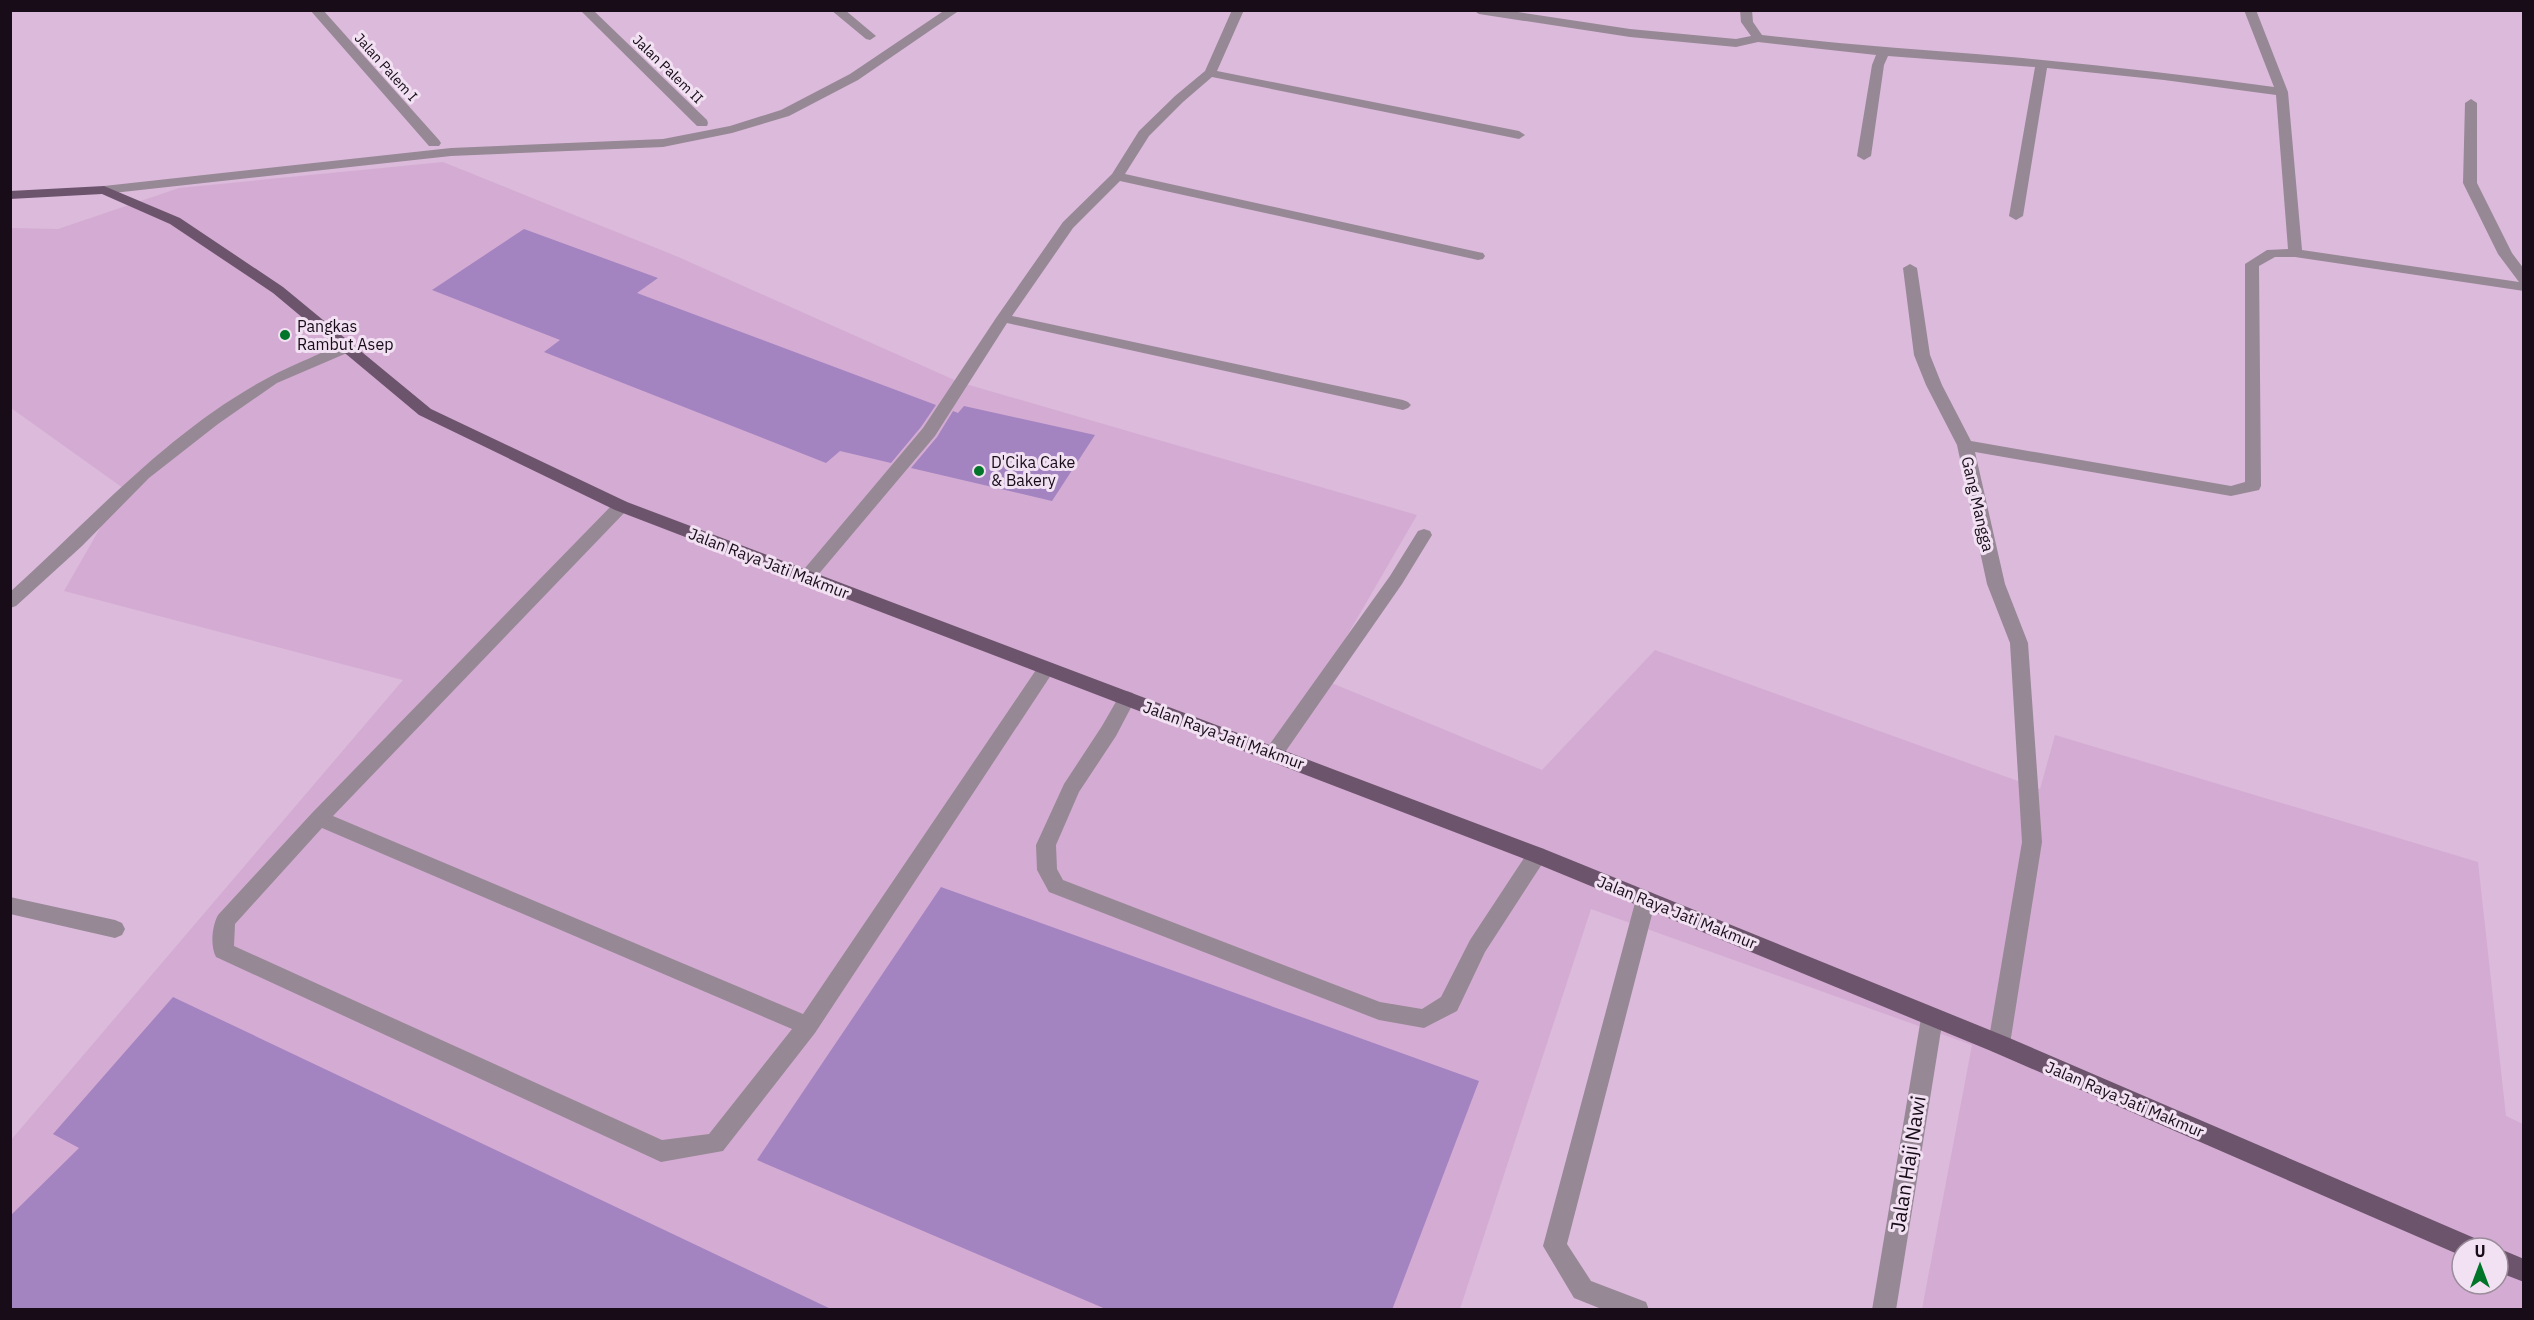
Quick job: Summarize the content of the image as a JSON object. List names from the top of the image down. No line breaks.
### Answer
{"streets":{"main road":["Jalan Raya Jati Makmur"],"street":["Jalan Palem I","Jalan Palem II","Gang Mangga","Jalan Haji Nawi"]},"crossings":[["Gang Mangga","Jalan Raya Jati Makmur"],["Jalan Raya Jati Makmur","Jalan Haji Nawi"]],"places":["Pangkas Rambut Asep","D'Cika Cake & Bakery"],"north":"top"}
